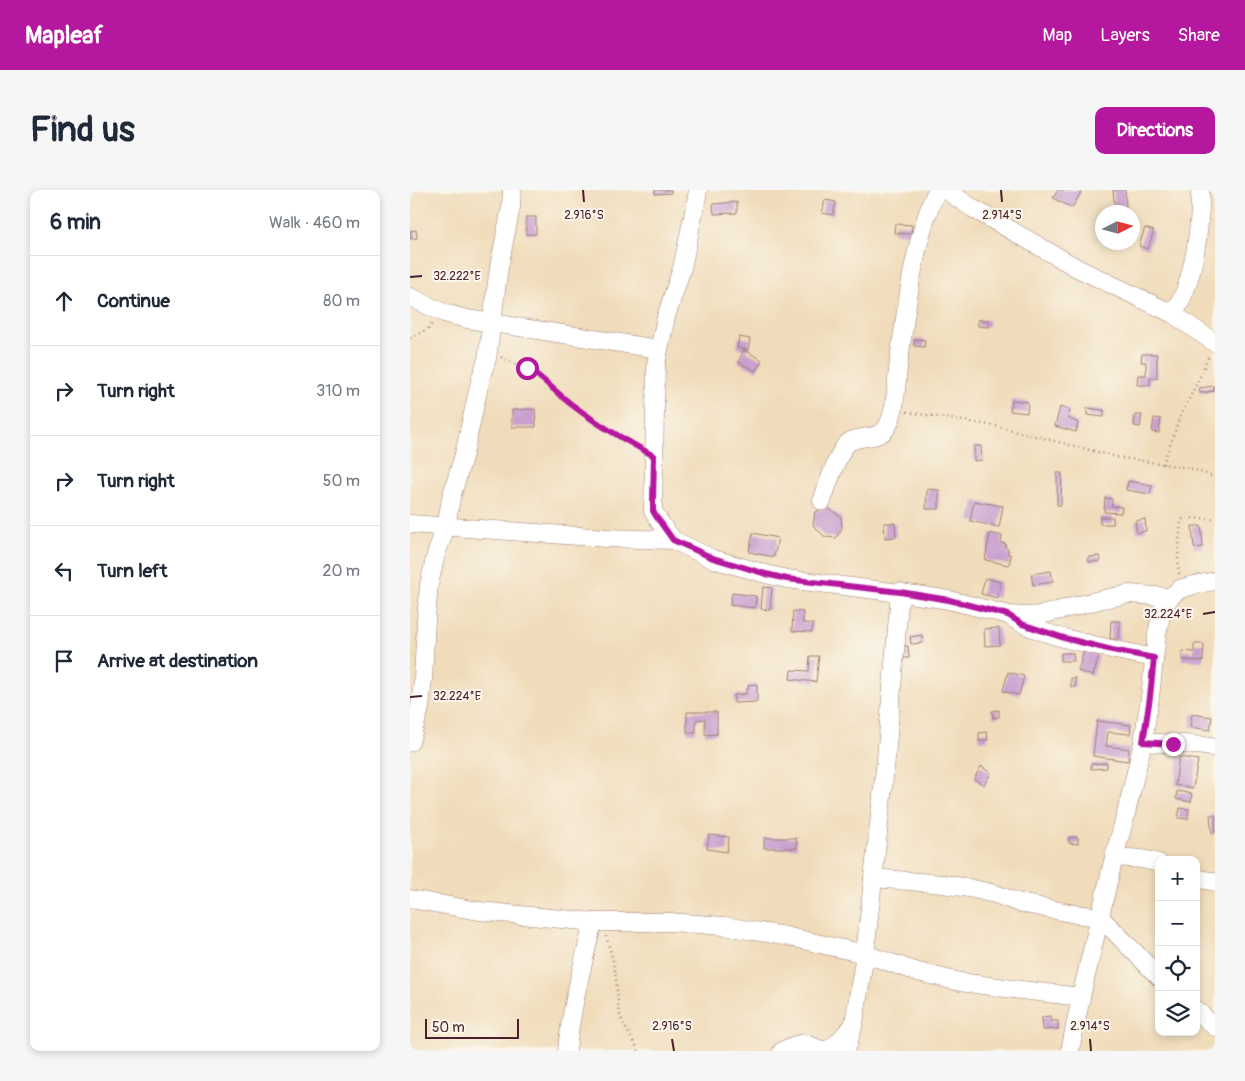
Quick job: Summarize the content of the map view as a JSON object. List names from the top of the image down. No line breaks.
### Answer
{"scale_bar":"50 m","north":"right","page":{"header":"Mapleaf","nav":["Map","Layers","Share"],"buttons":"Directions","title":"Find us","heading":["6 min","Walk · 460 m"],"list":[["Continue","80 m"],["Turn right","310 m"],["Turn right","50 m"],["Turn left","20 m"],"Arrive at destination"],"map_buttons":["+","−"],"scale":"50 m"},"coordinates":["2.916°S","2.914°S","32.222°E","32.224°E"]}
